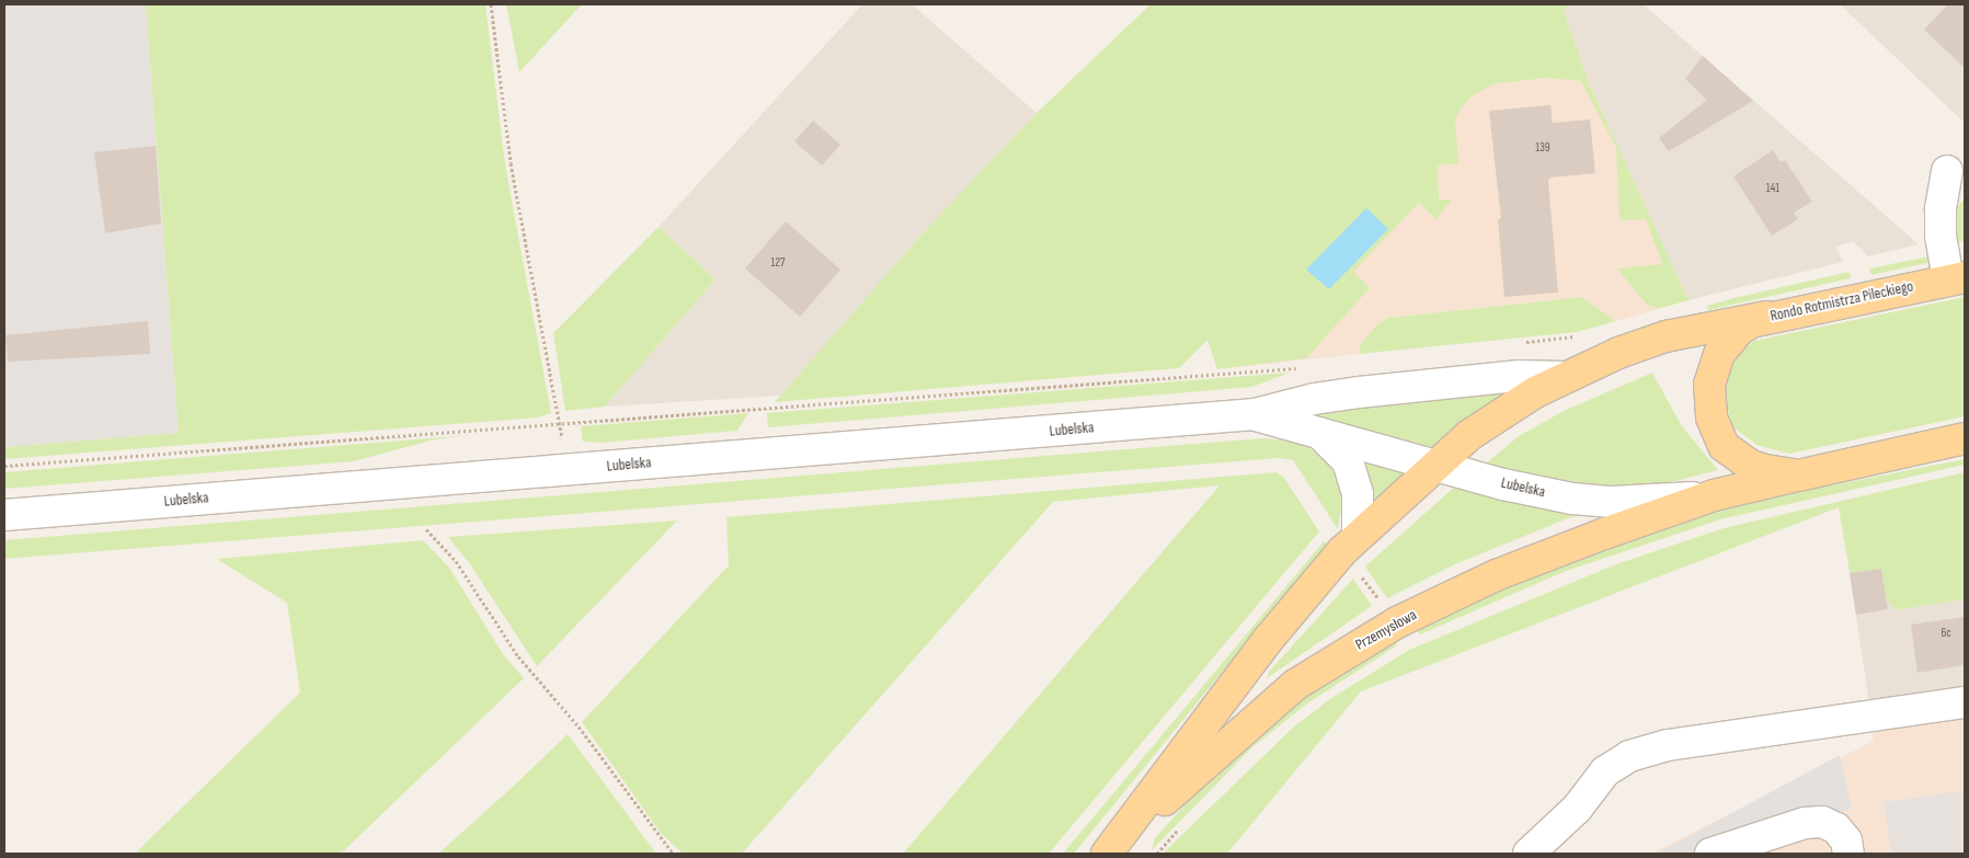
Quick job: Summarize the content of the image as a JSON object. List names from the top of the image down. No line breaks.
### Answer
{"streets":{"main road":["Rondo Rotmistrza Pileckiego","Lubelska","Przemysłowa"]},"crossings":[["Rondo Rotmistrza Pileckiego","Lubelska"],["Lubelska","Przemysłowa"]],"house_numbers":["139","141","127","6c"]}
